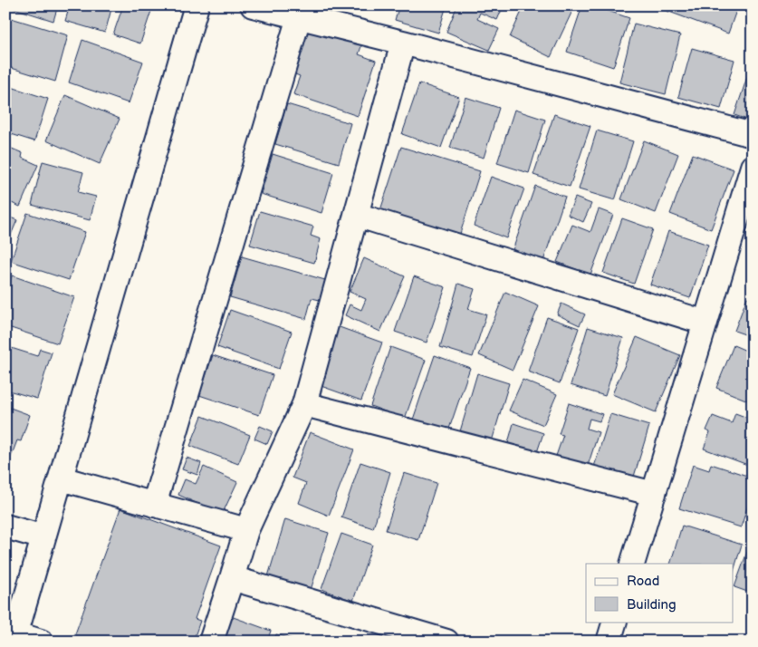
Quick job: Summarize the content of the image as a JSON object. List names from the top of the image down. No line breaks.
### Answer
{"legend":["Road","Building"]}
